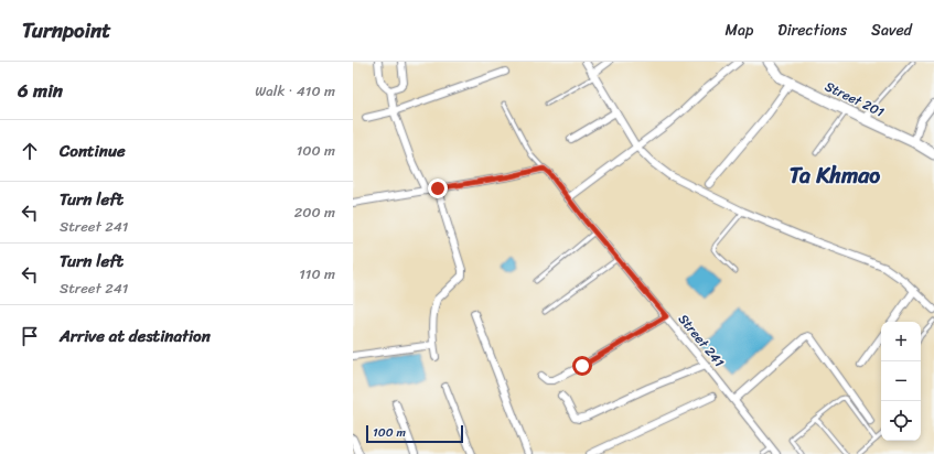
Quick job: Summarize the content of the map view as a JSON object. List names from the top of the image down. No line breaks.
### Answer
{"streets":{"street":["Street 201","Street 241"]},"districts":["Ta Khmao"],"scale_bar":"100 m","page":{"header":"Turnpoint","nav":["Map","Directions","Saved"],"heading":["6 min","Walk · 410 m"],"list":[["Continue","100 m"],["Turn left","Street 241","200 m"],["Turn left","Street 241","110 m"],"Arrive at destination"],"map_buttons":["+","−"],"scale":"100 m"}}
